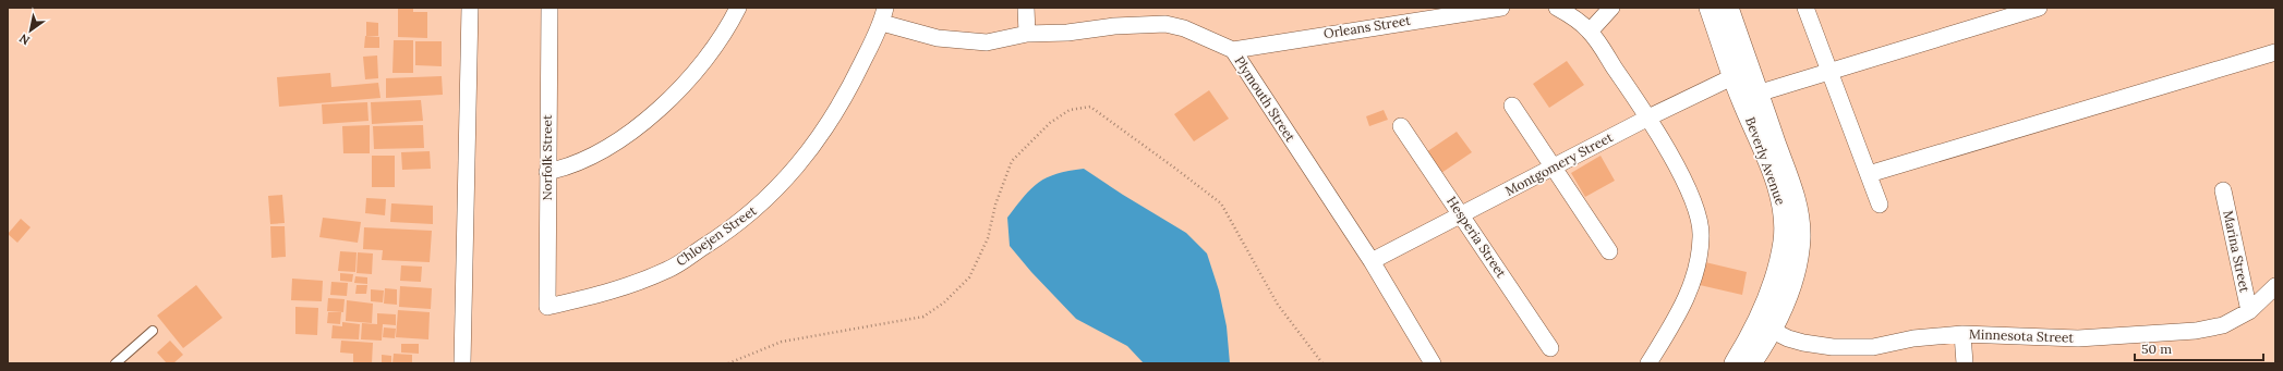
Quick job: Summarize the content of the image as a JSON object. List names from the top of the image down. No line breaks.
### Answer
{"streets":{"street":["Orleans Street","Plymouth Street","Norfolk Street","Beverly Avenue","Montgomery Street","Chloejen Street","Hesperia Street","Marina Street","Minnesota Street"]},"crossings":[["Orleans Street","Plymouth Street"],["Plymouth Street","Montgomery Street"],["Plymouth Street","Chloejen Street"],["Norfolk Street","Chloejen Street"],["Beverly Avenue","Montgomery Street"],["Beverly Avenue","Minnesota Street"],["Montgomery Street","Hesperia Street"],["Marina Street","Minnesota Street"]],"scale_bar":"50 m","north":"bottom left"}
